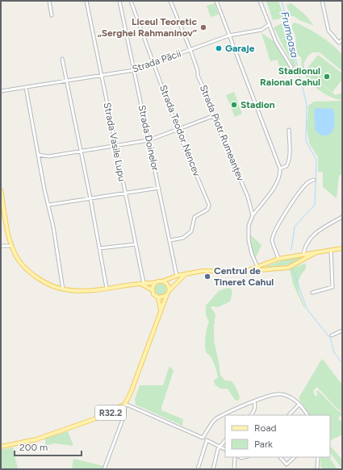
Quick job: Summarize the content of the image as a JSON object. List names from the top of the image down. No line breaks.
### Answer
{"streets":{"main road":["R32.2"],"street":["Strada Păcii","Strada Teodor Nencev","Strada Piotr Rumeanțev","Strada Doinelor","Strada Vasile Lupu"]},"crossings":[["Strada Păcii","Strada Teodor Nencev"],["Strada Păcii","Strada Piotr Rumeanțev"],["Strada Păcii","Strada Doinelor"],["Strada Păcii","Strada Vasile Lupu"],["Strada Teodor Nencev","Strada Doinelor"]],"water":["Frumoasa"],"places":["Liceul Teoretic „Serghei Rahmaninov”","Garaje","Stadionul Raional Cahul","Stadion","Centrul de Tineret Cahul"],"legend":["Road","Park"],"scale_bar":"200 m"}
